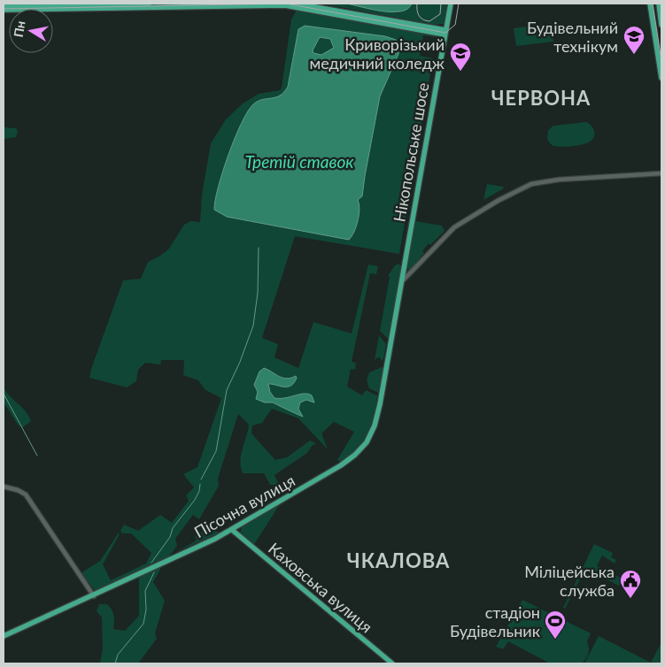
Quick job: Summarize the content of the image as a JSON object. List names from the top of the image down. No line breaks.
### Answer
{"streets":{"main road":["Нікопольське шосе","Пісочна вулиця","Каховська вулиця"]},"crossings":[["Нікопольське шосе","Пісочна вулиця"],["Пісочна вулиця","Каховська вулиця"]],"districts":["ЧЕРВОНА","ЧКАЛОВА"],"water":["Третій ставок"],"places":{"school or university":["Будівельний технікум","Криворізький медичний коледж"],"public building":["Міліцейська служба"],"sports":["стадіон Будівельник"]},"north":"left"}
